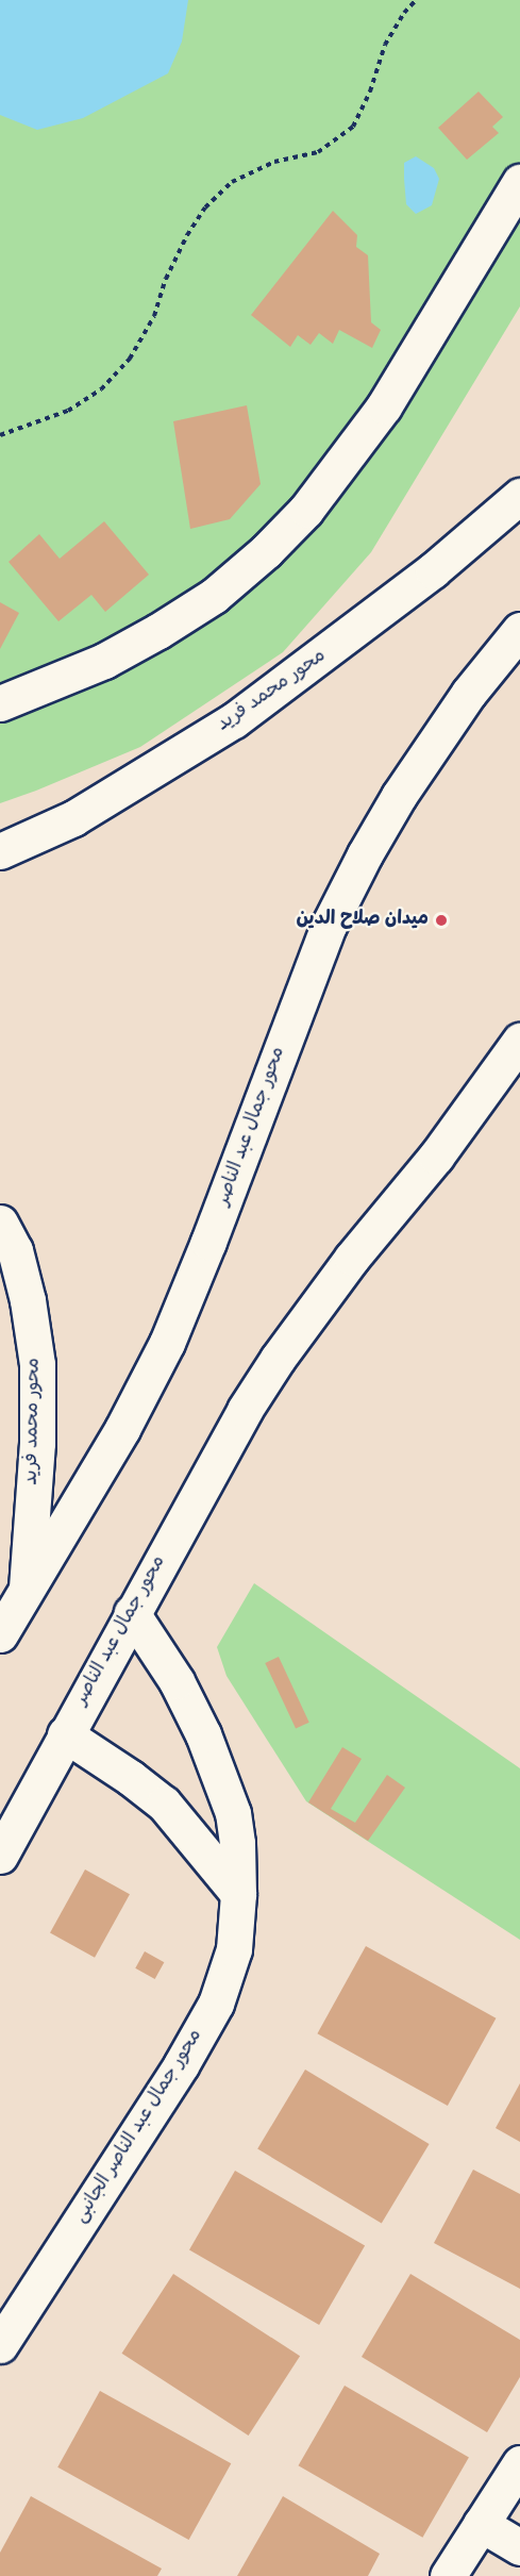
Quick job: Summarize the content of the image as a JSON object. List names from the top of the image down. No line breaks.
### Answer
{"streets":{"main road":["محور محمد فريد","محور جمال عبد الناصر","محور جمال عبد الناصر الجانبى"]},"crossings":[["محور محمد فريد","محور جمال عبد الناصر"],["محور جمال عبد الناصر","محور جمال عبد الناصر الجانبى"]],"places":["ميدان صلاح الدين"]}
